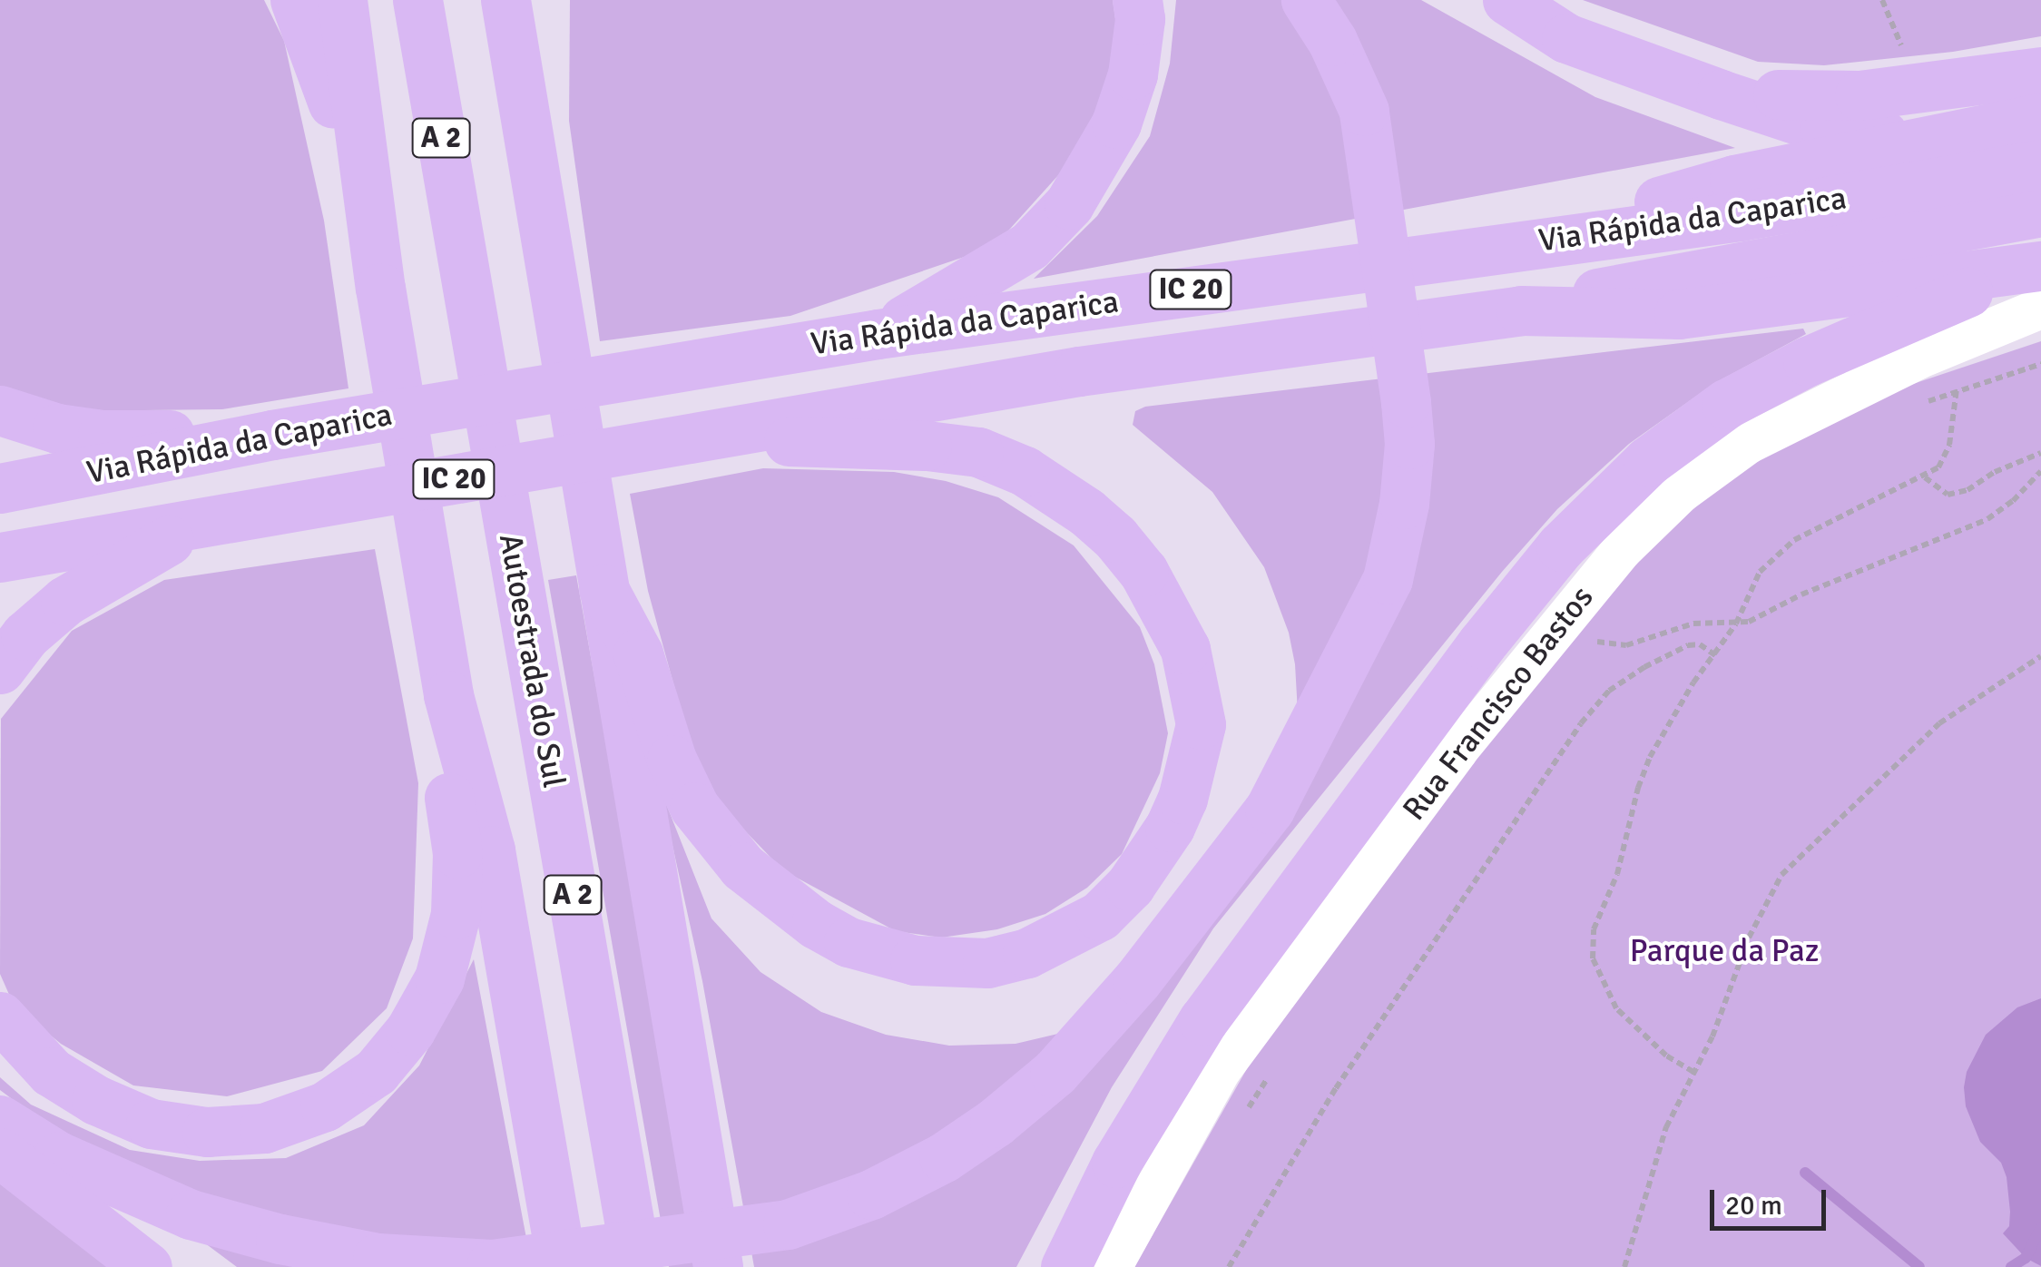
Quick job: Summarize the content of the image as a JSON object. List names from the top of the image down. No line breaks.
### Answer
{"streets":{"highway":["A 2","Via Rápida da Caparica","IC 20","Autoestrada do Sul"],"street":["Rua Francisco Bastos"]},"crossings":[["Via Rápida da Caparica","Rua Francisco Bastos"]],"parks":["Parque da Paz"],"scale_bar":"20 m"}
